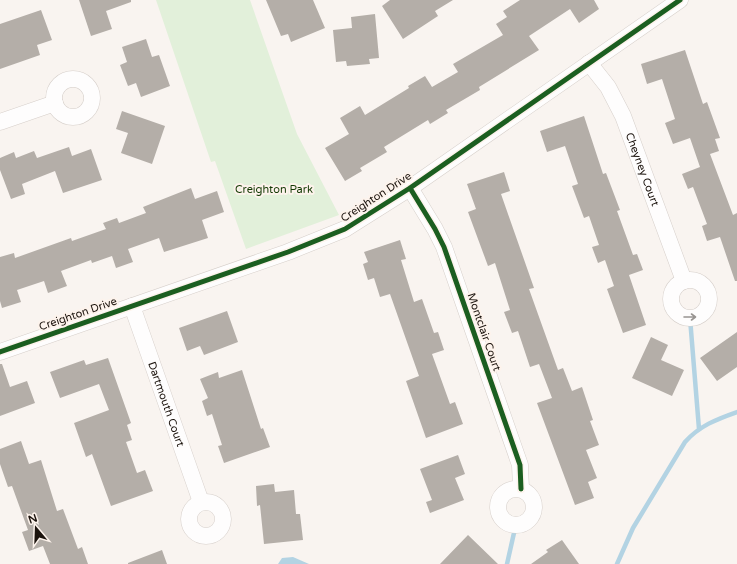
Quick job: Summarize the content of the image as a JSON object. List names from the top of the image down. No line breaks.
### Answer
{"streets":{"street":["Cheyney Court","Creighton Drive","Montclair Court","Dartmouth Court"]},"crossings":[["Cheyney Court","Creighton Drive"],["Creighton Drive","Montclair Court"],["Creighton Drive","Dartmouth Court"]],"parks":["Creighton Park"],"north":"top"}
